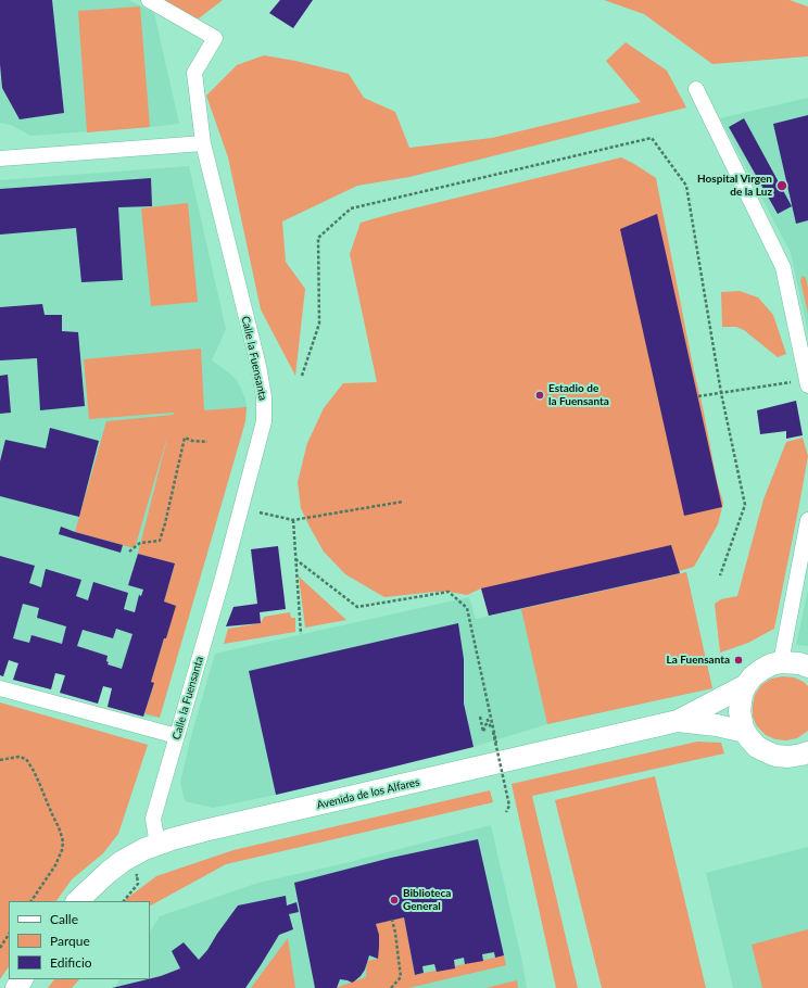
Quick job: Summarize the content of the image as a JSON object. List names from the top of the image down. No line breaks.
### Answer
{"streets":{"street":["Calle la Fuensanta","Avenida de los Alfares"]},"crossings":[["Calle la Fuensanta","Avenida de los Alfares"]],"places":["Hospital Virgen de la Luz","Estadio de la Fuensanta","La Fuensanta","Biblioteca General"],"legend":["Calle","Parque","Edificio"]}
